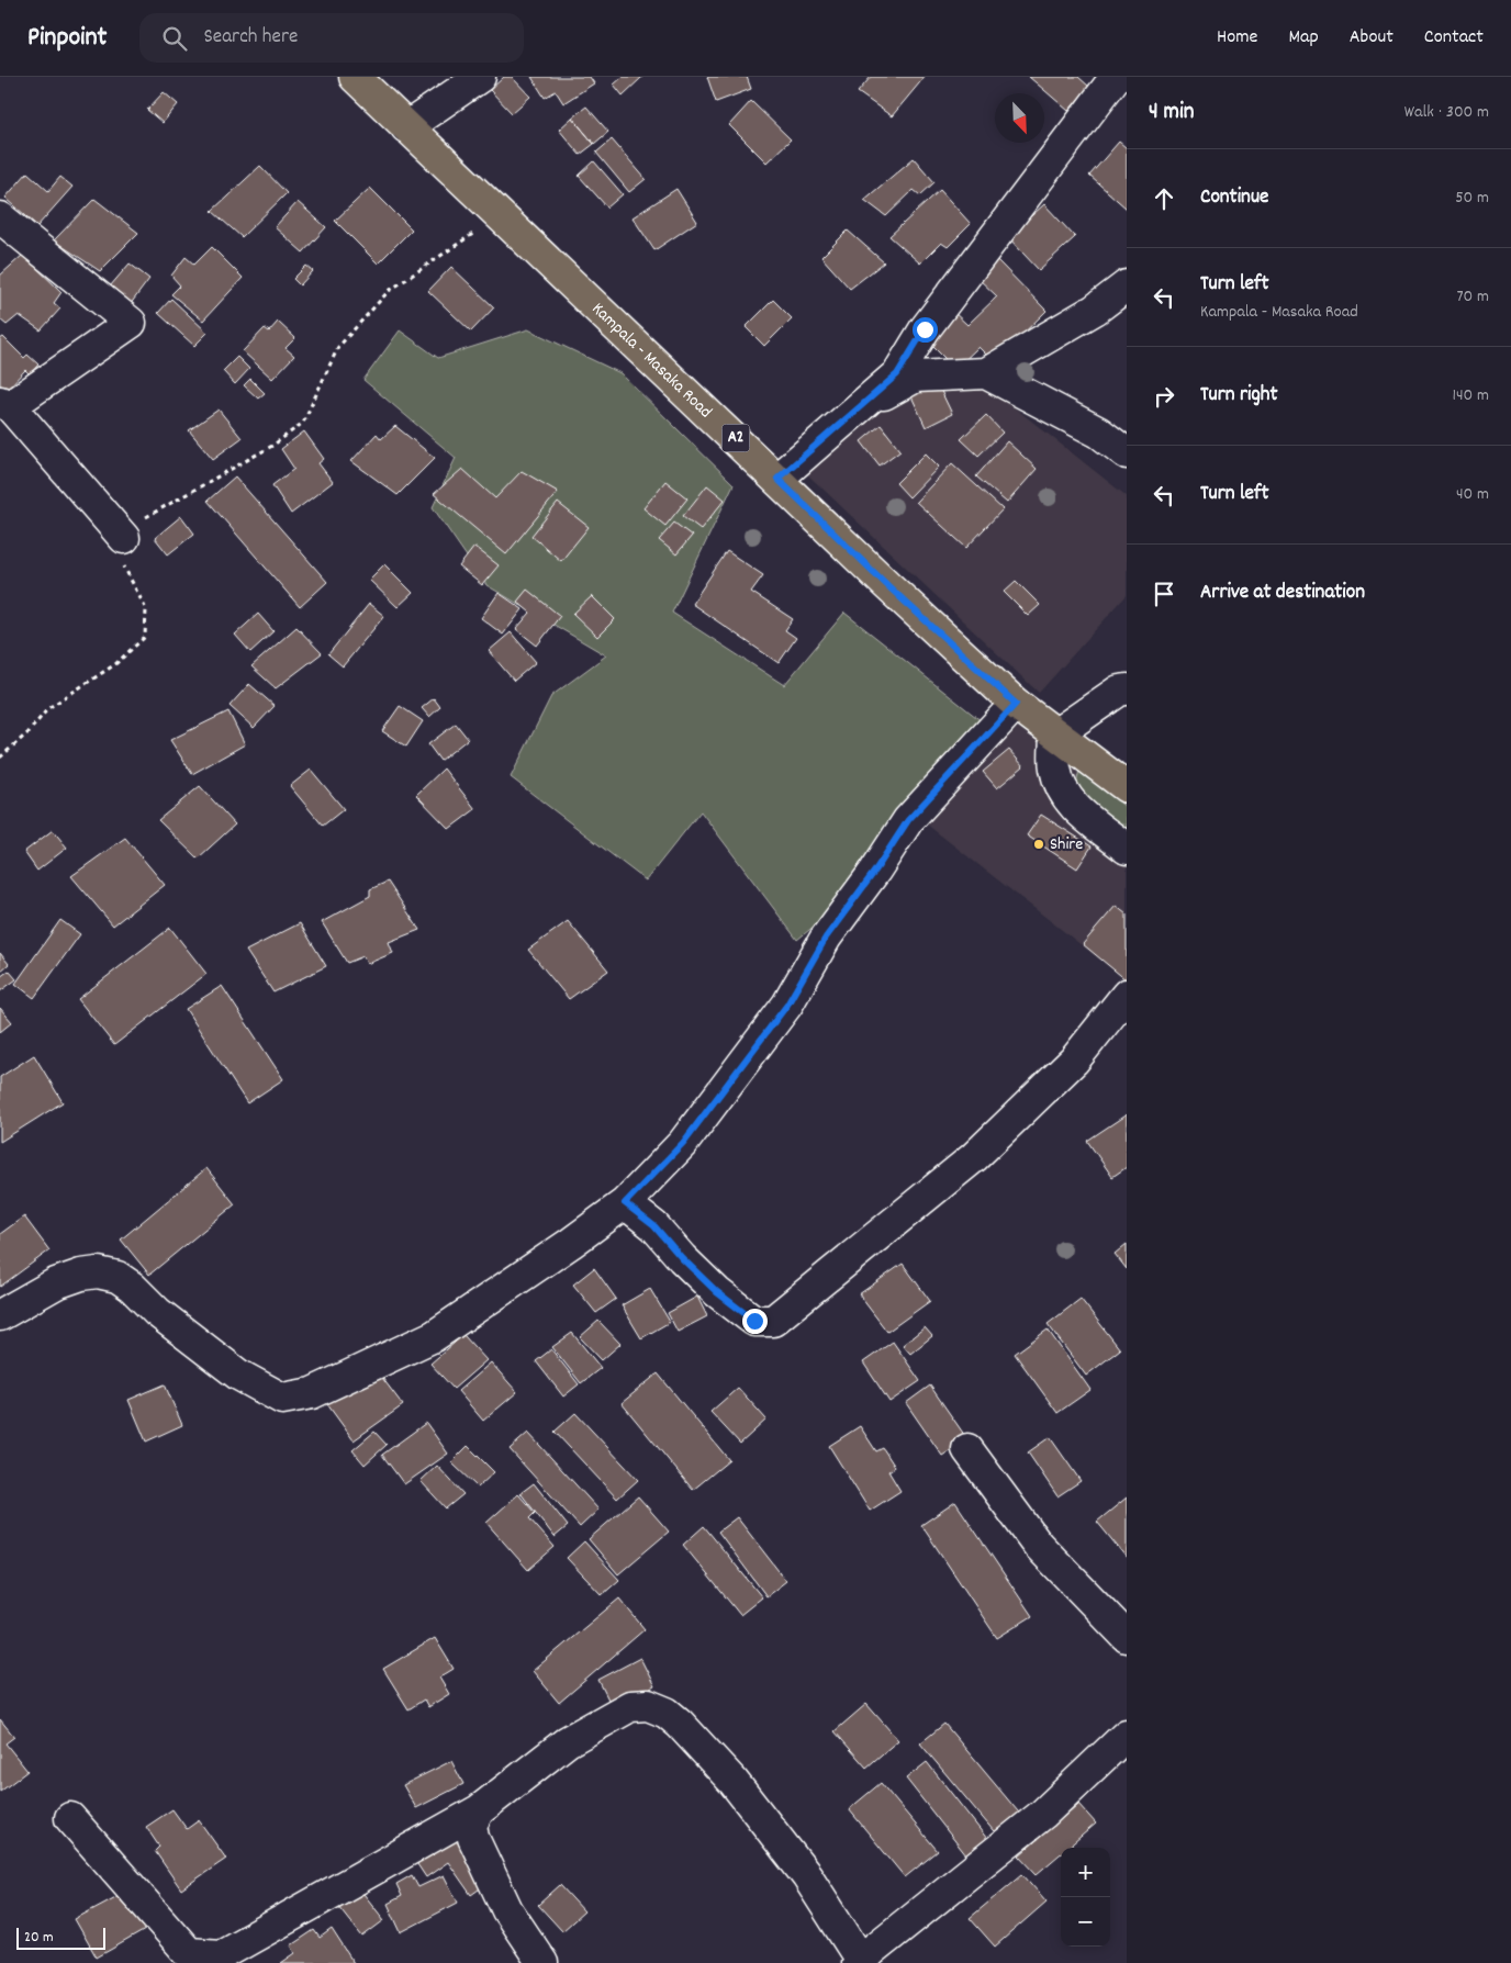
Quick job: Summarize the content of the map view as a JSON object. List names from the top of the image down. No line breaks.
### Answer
{"streets":{"main road":["Kampala - Masaka Road","A2"]},"places":["Shire"],"scale_bar":"20 m","north":"bottom right","page":{"header":"Pinpoint","search":"Search here","nav":["Home","Map","About","Contact"],"heading":["4 min","Walk · 300 m"],"list":[["Continue","50 m"],["Turn left","Kampala - Masaka Road","70 m"],["Turn right","140 m"],["Turn left","40 m"],"Arrive at destination"],"map_buttons":["+","−"],"scale":"20 m"}}
